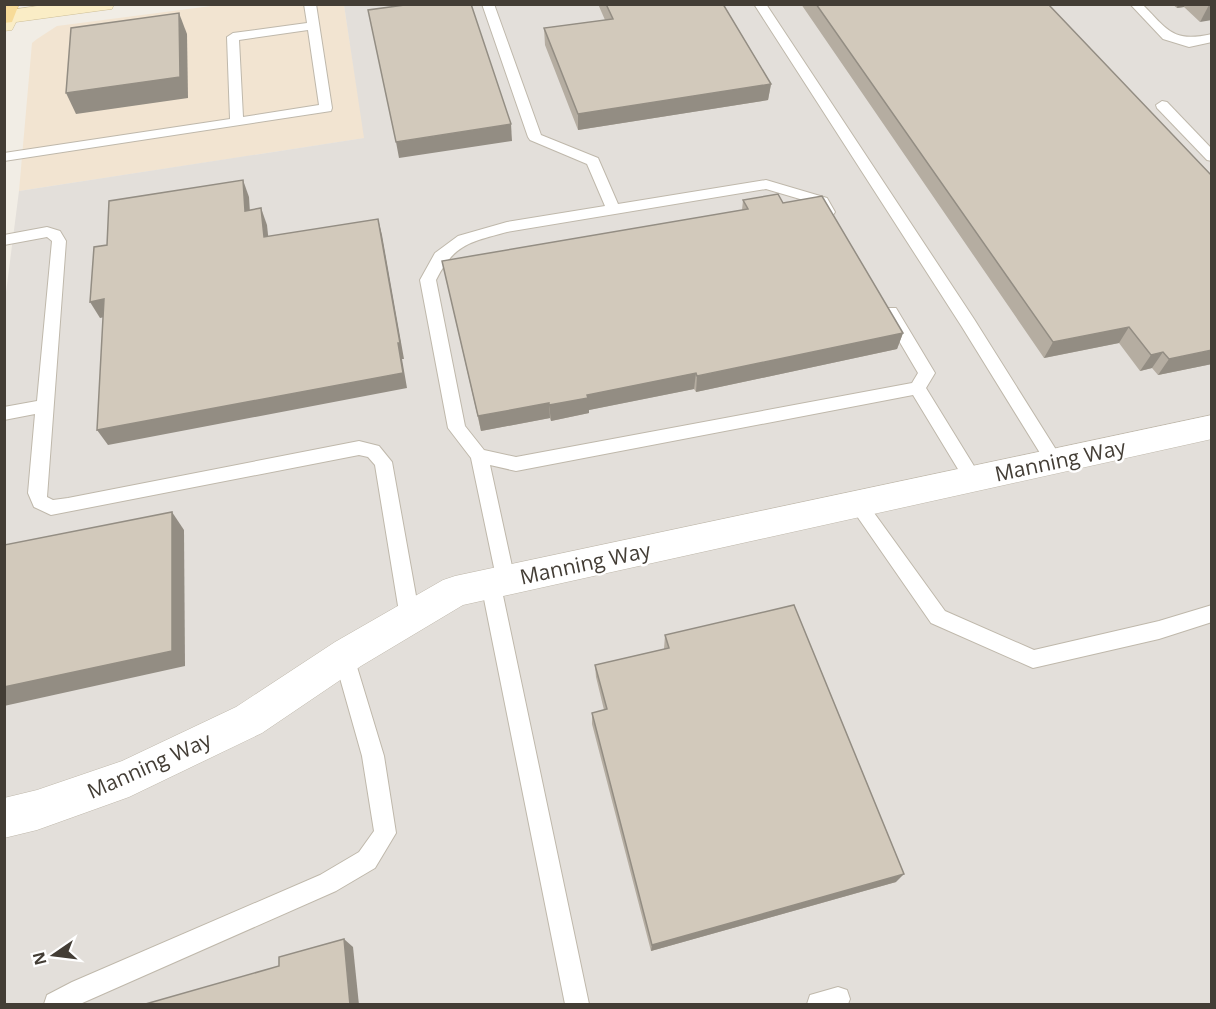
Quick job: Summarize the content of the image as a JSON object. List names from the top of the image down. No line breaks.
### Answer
{"streets":{"street":["Manning Way"]},"north":"left"}
